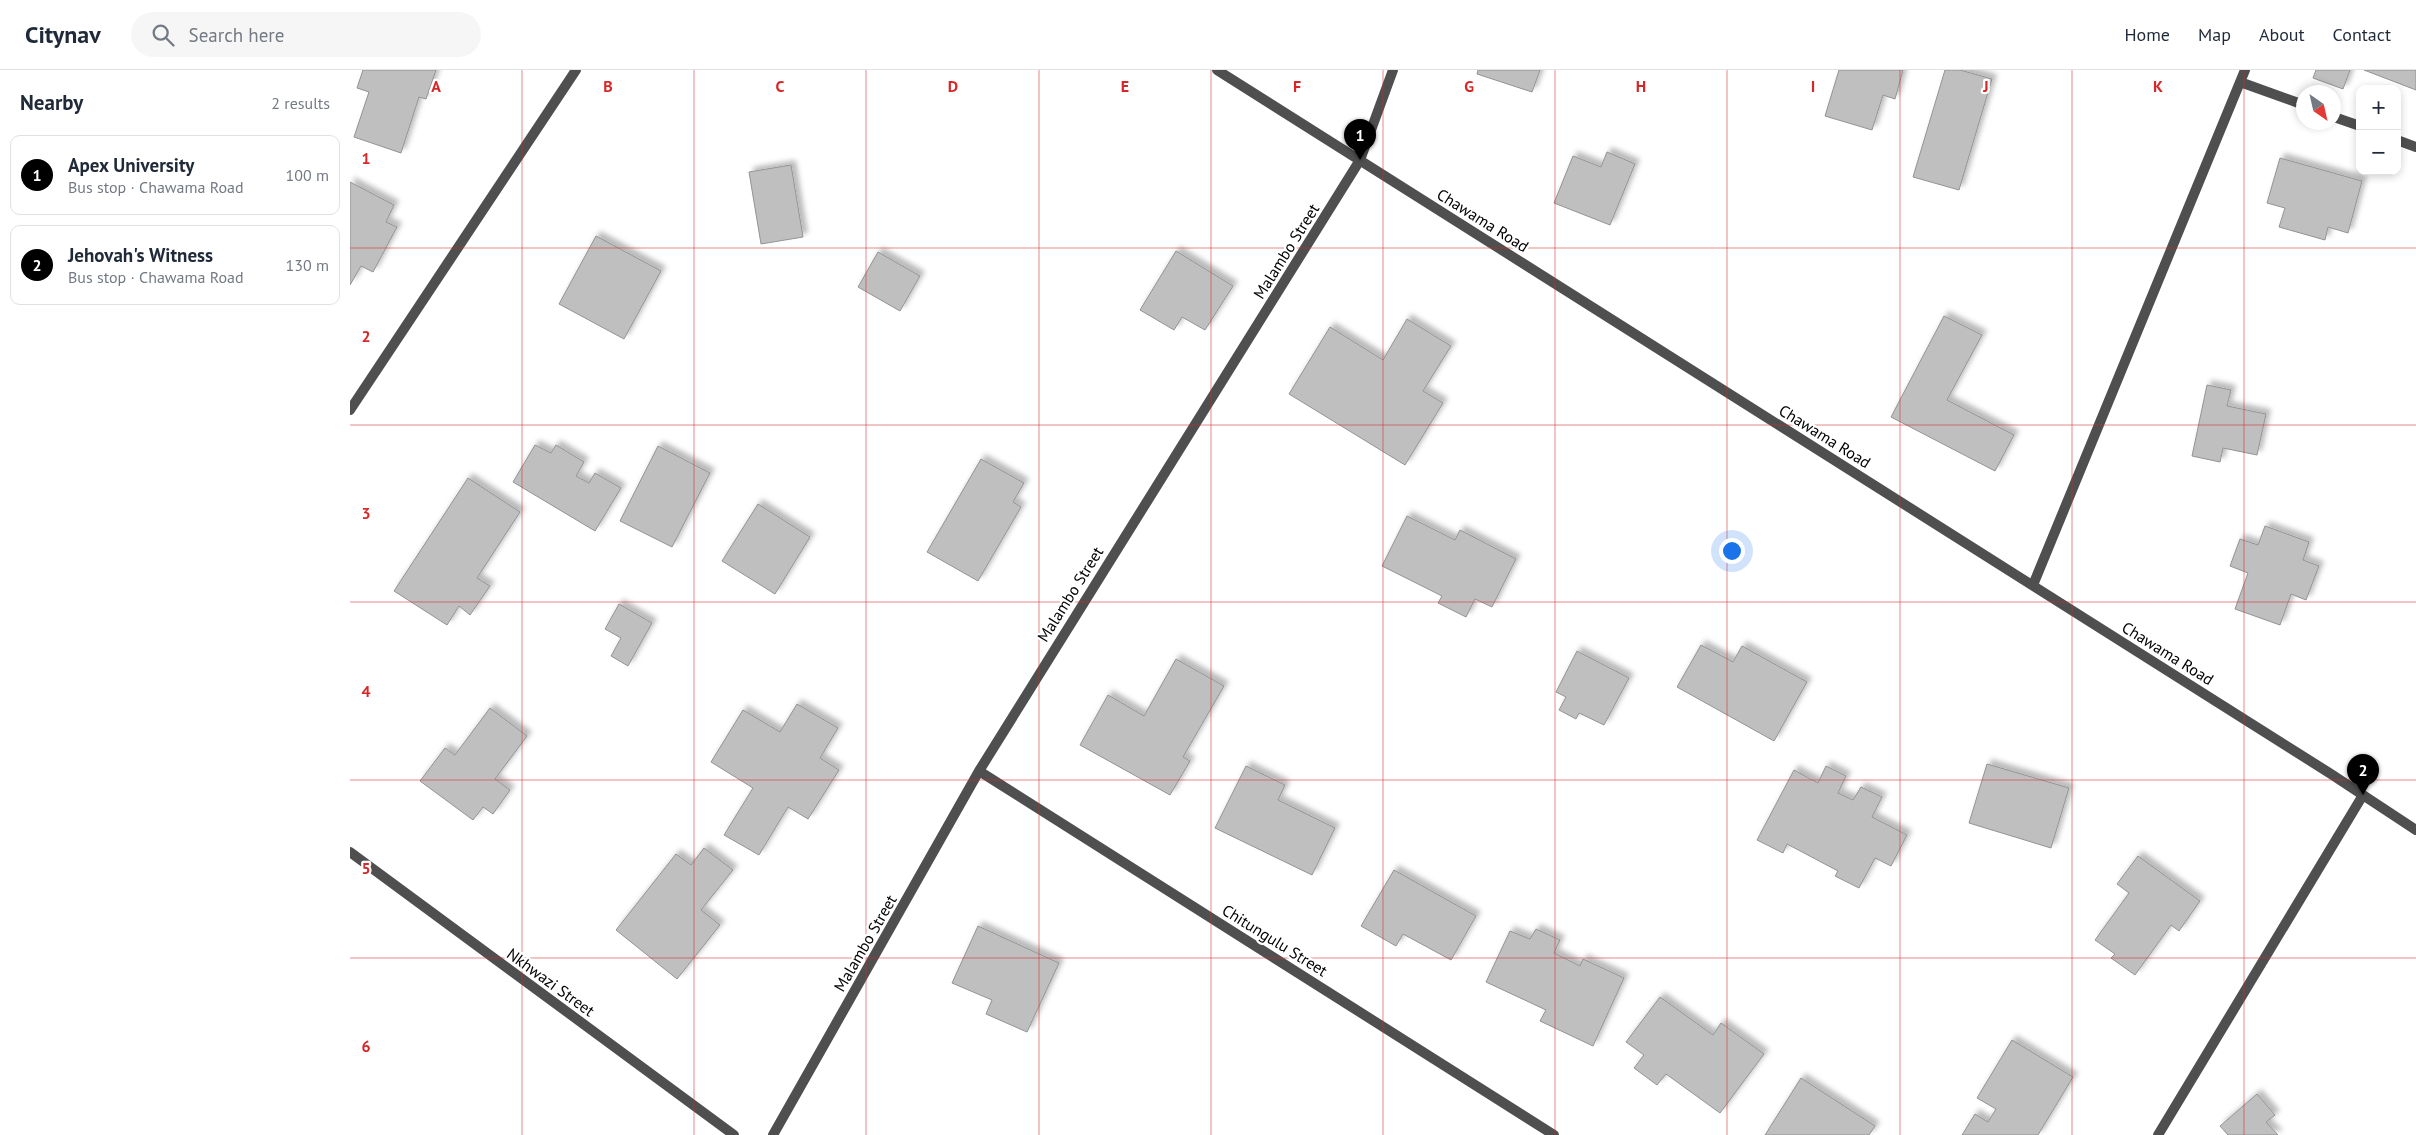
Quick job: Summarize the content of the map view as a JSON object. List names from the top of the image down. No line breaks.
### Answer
{"streets":{"street":["Chawama Road","Malambo Street","Chitungulu Street","Nkhwazi Street"]},"crossings":[["Chawama Road","Malambo Street"],["Malambo Street","Chitungulu Street"]],"north":"bottom right","page":{"header":"Citynav","search":"Search here","nav":["Home","Map","About","Contact"],"heading":["Nearby","2 results"],"map_buttons":["+","−"],"pins":["1","2"],"list":[{"mark":"1","name":"Apex University","note":"Bus stop · Chawama Road","value":"100 m"},{"mark":"2","name":"Jehovah's Witness","note":"Bus stop · Chawama Road","value":"130 m"}]},"grid":{"columns":["A","B","C","D","E","F","G","H","I","J","K"],"rows":["1","2","3","4","5","6"]}}
